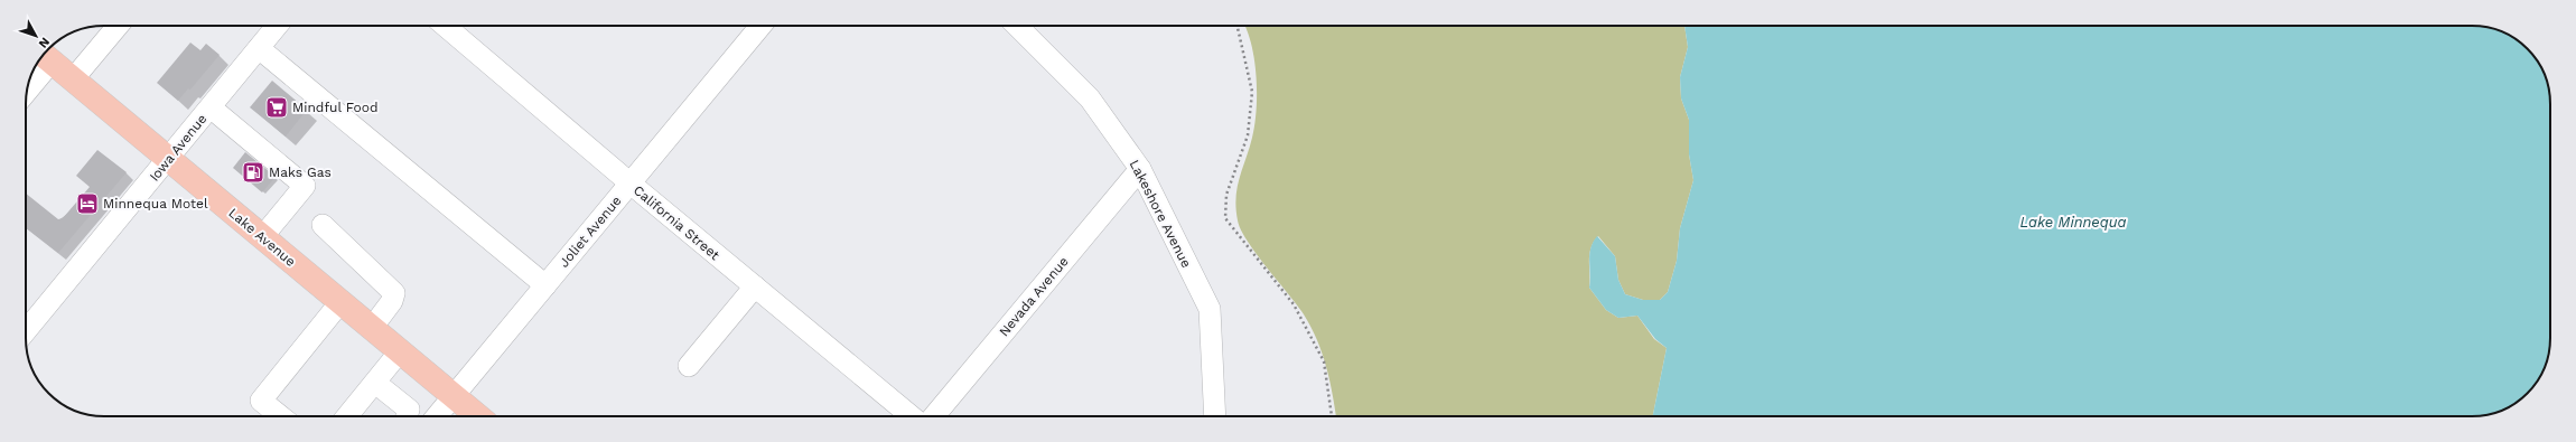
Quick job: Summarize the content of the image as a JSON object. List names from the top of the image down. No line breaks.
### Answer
{"streets":{"main road":["Lake Avenue"],"street":["Iowa Avenue","Lakeshore Avenue","California Street","Joliet Avenue","Nevada Avenue"]},"crossings":[["Iowa Avenue","Lake Avenue"],["Lakeshore Avenue","Nevada Avenue"],["California Street","Joliet Avenue"],["Joliet Avenue","Lake Avenue"]],"water":["Lake Minnequa"],"places":{"supermarket":["Mindful Food"],"fuel station":["Maks Gas"],"hotel":["Minnequa Motel"]},"north":"bottom right"}
